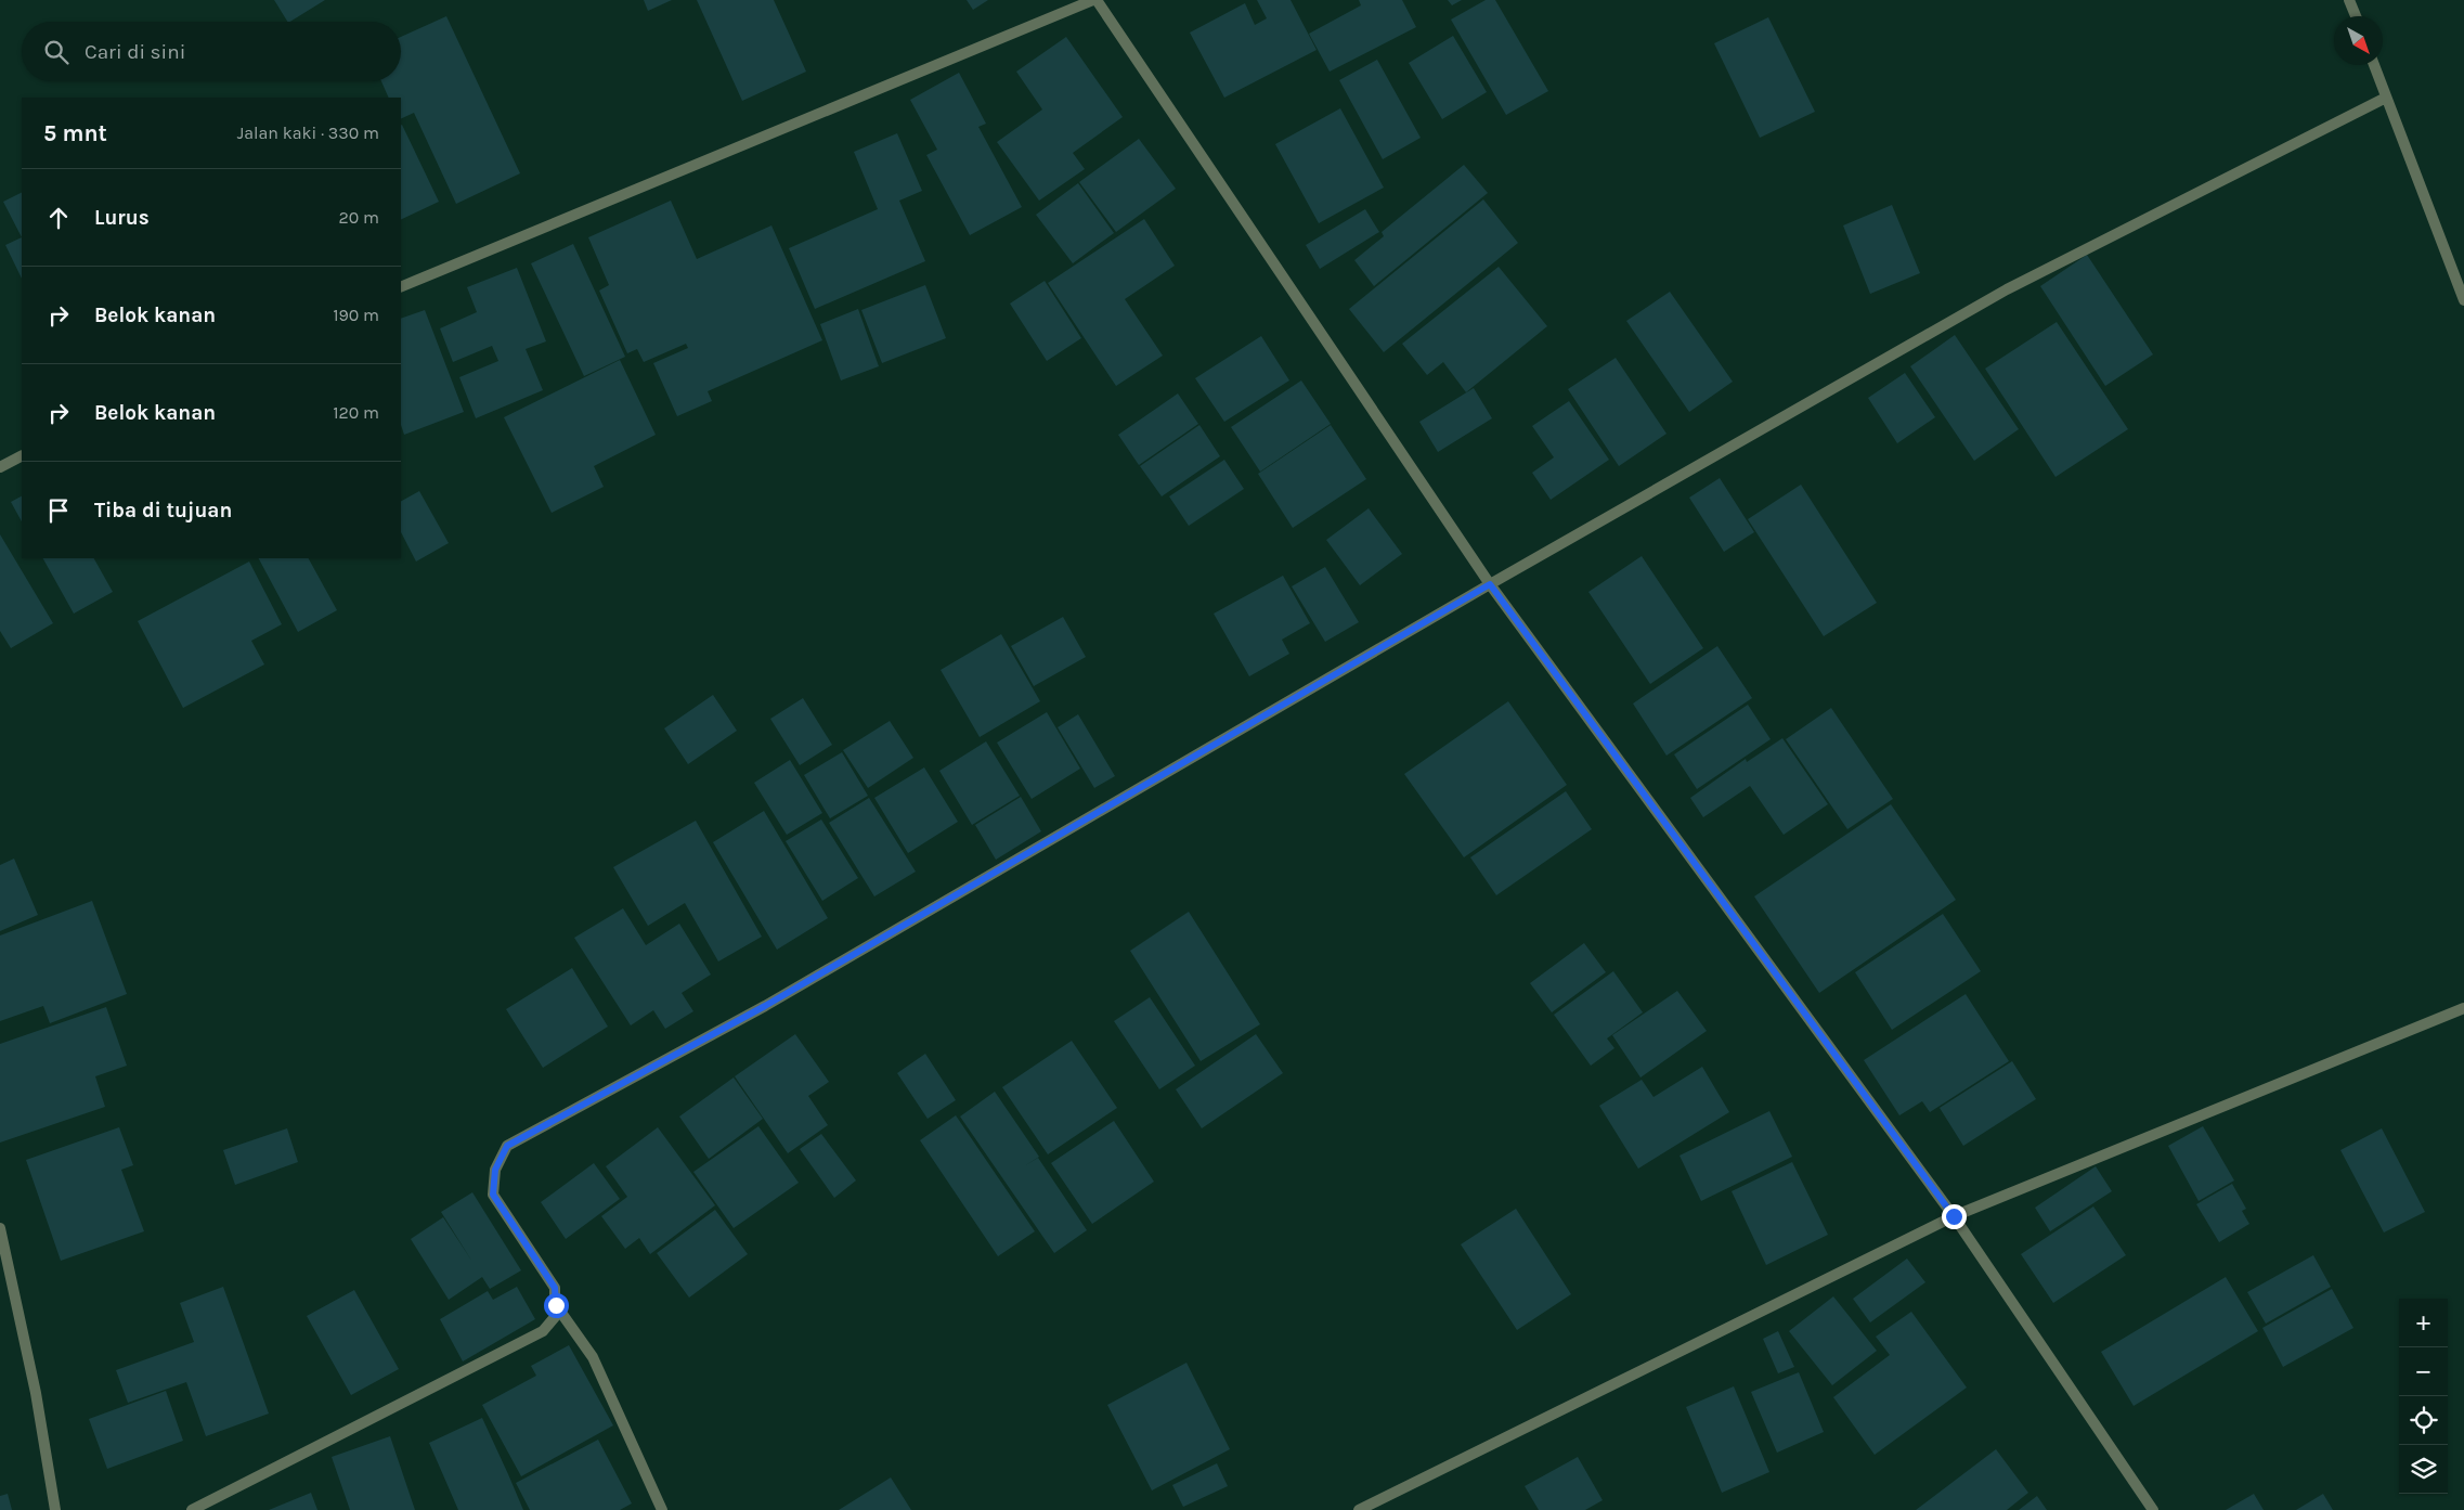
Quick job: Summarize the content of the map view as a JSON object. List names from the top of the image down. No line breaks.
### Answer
{"north":"bottom right","page":{"search":"Cari di sini","heading":["5 mnt","Jalan kaki · 330 m"],"list":[["Lurus","20 m"],["Belok kanan","190 m"],["Belok kanan","120 m"],"Tiba di tujuan"],"map_buttons":["+","−"]}}
